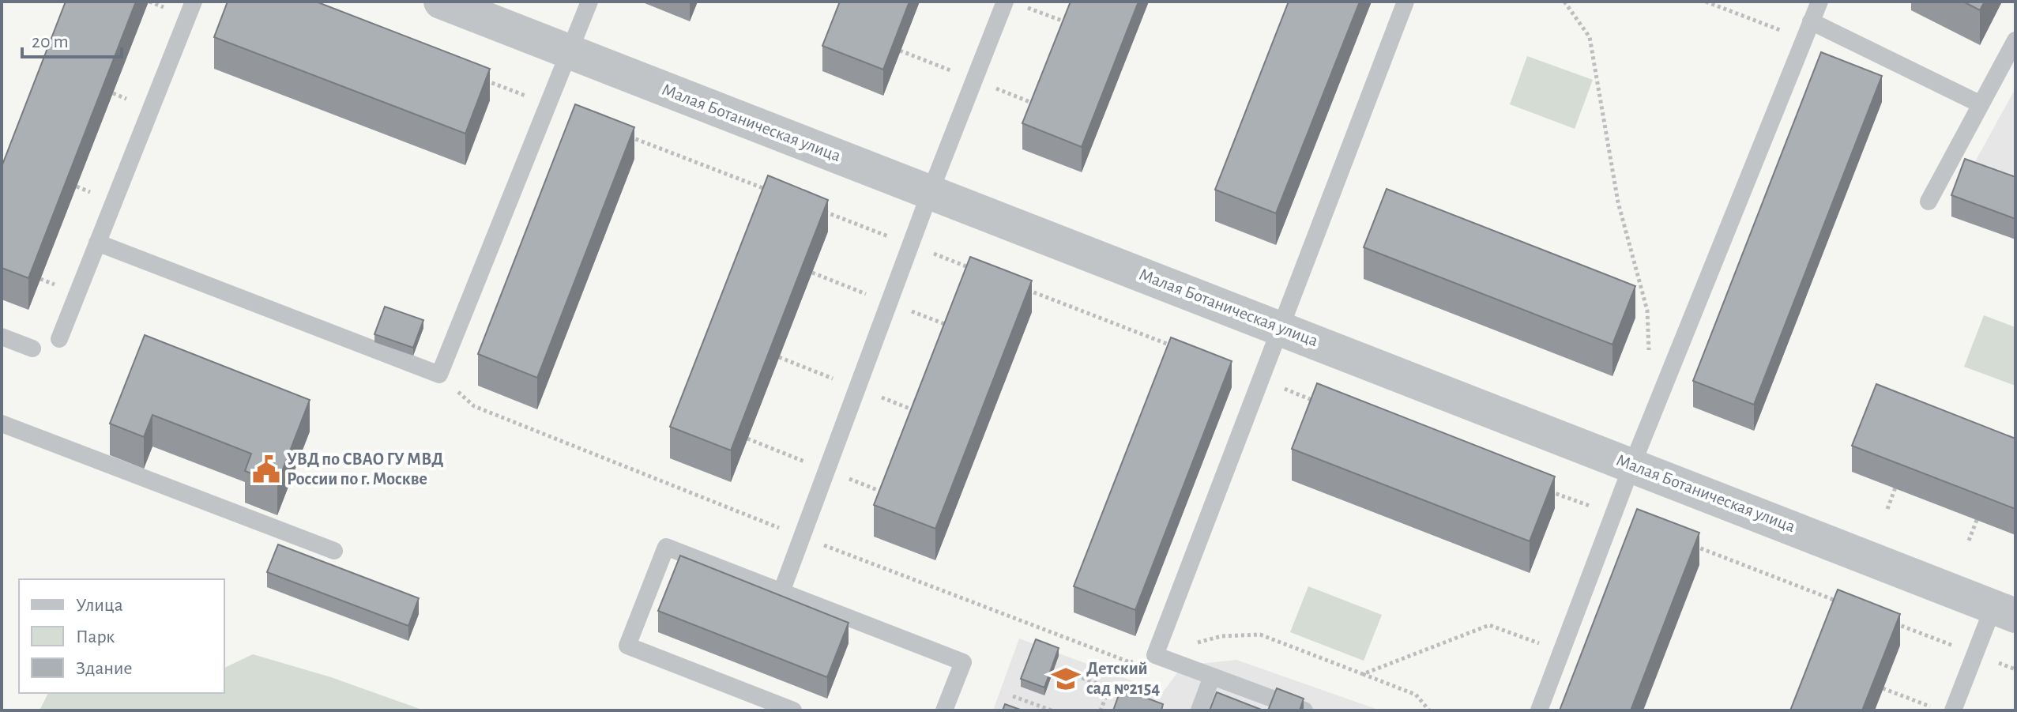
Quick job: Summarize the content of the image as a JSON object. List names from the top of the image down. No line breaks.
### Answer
{"streets":{"street":["Малая Ботаническая улица"]},"places":{"public building":["УВД по СВАО ГУ МВД России по г. Москве"],"school or university":["Детский сад №2154"]},"legend":["Улица","Парк","Здание"],"scale_bar":"20 m"}
